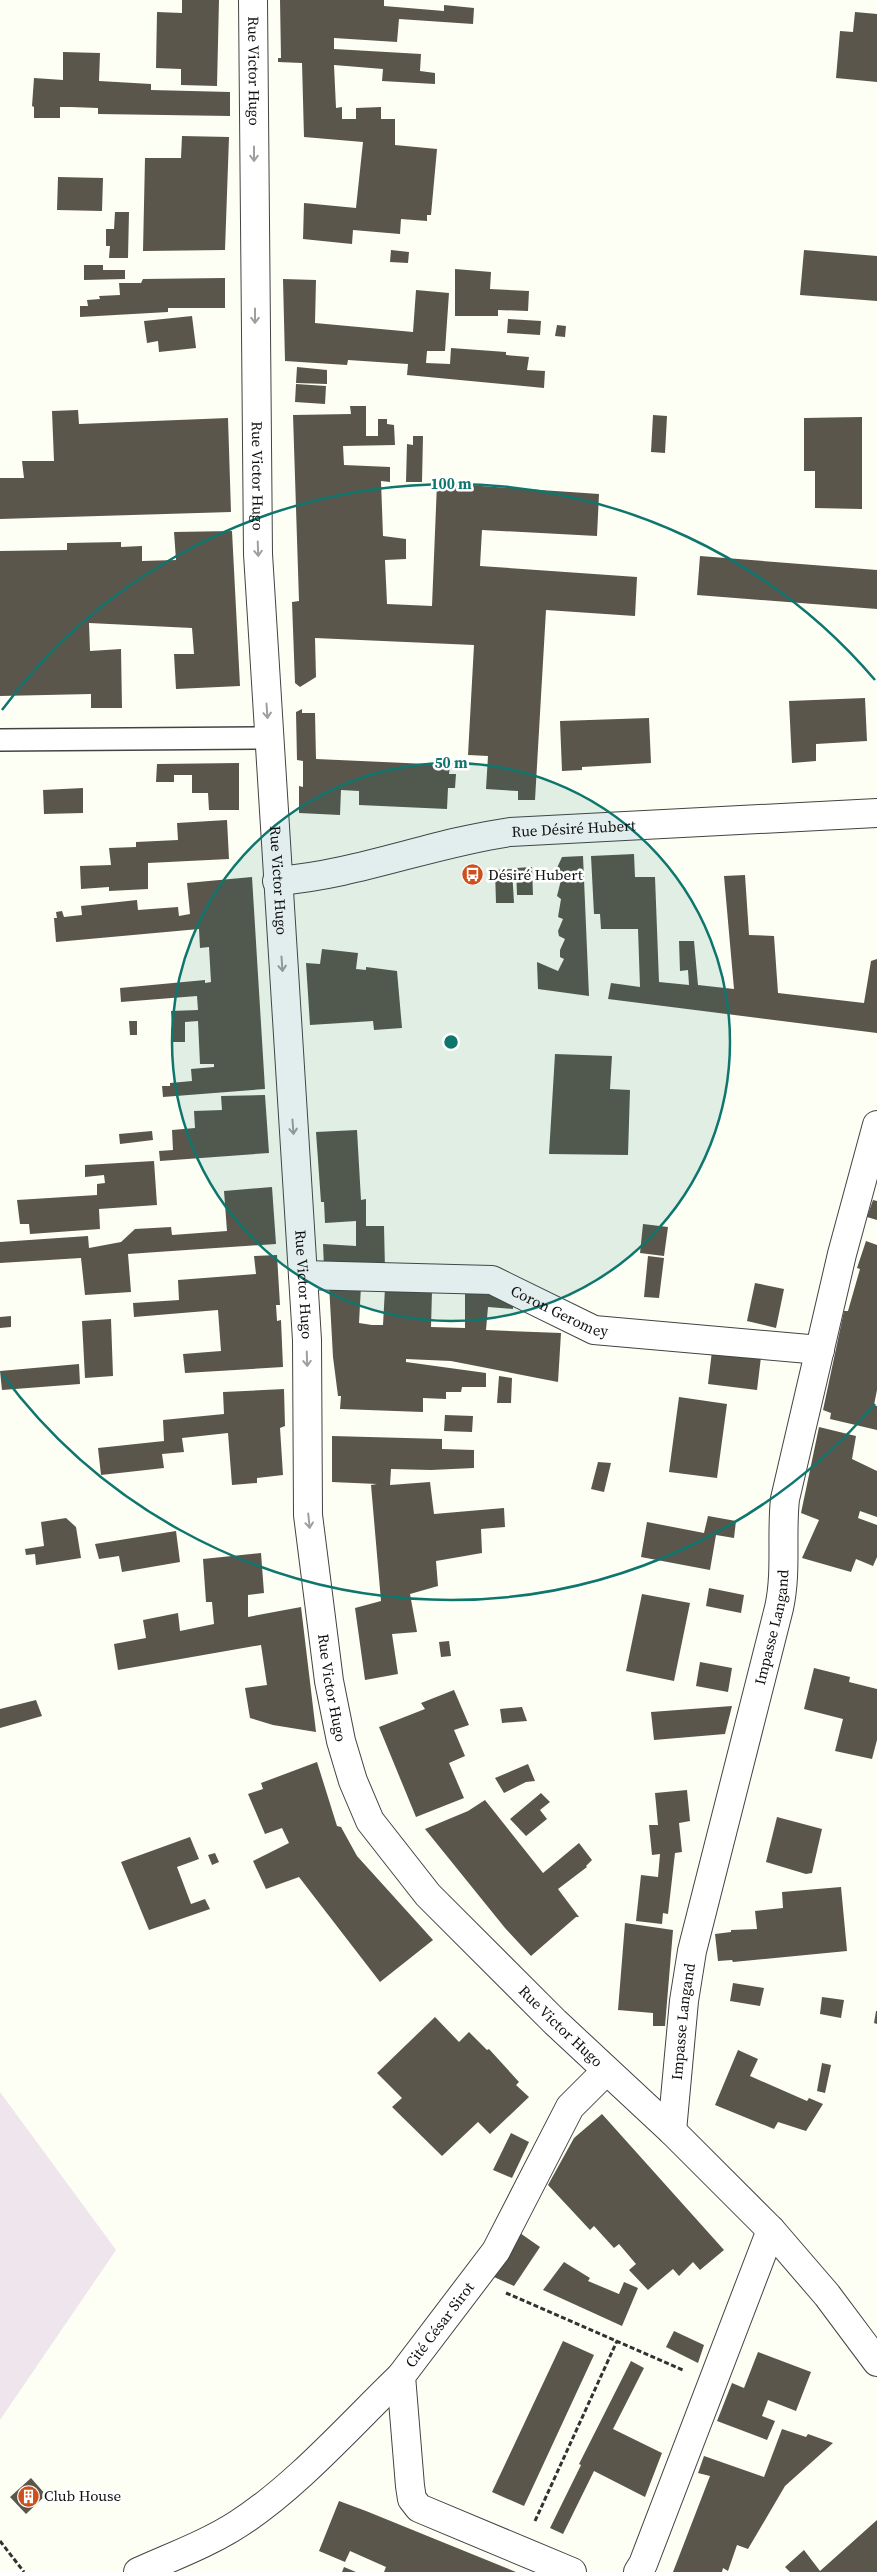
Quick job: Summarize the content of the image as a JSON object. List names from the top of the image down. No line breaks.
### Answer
{"streets":{"street":["Rue Victor Hugo","Rue Désiré Hubert","Coron Geromey","Impasse Langand","Cité César Sirot"]},"crossings":[["Rue Victor Hugo","Rue Désiré Hubert"],["Rue Victor Hugo","Coron Geromey"],["Rue Victor Hugo","Impasse Langand"],["Rue Victor Hugo","Cité César Sirot"],["Coron Geromey","Impasse Langand"]],"one_way":["Rue Victor Hugo"],"places":{"bus stop":["Désiré Hubert"],"building":["Club House"]},"rings":["100 m","50 m"]}
